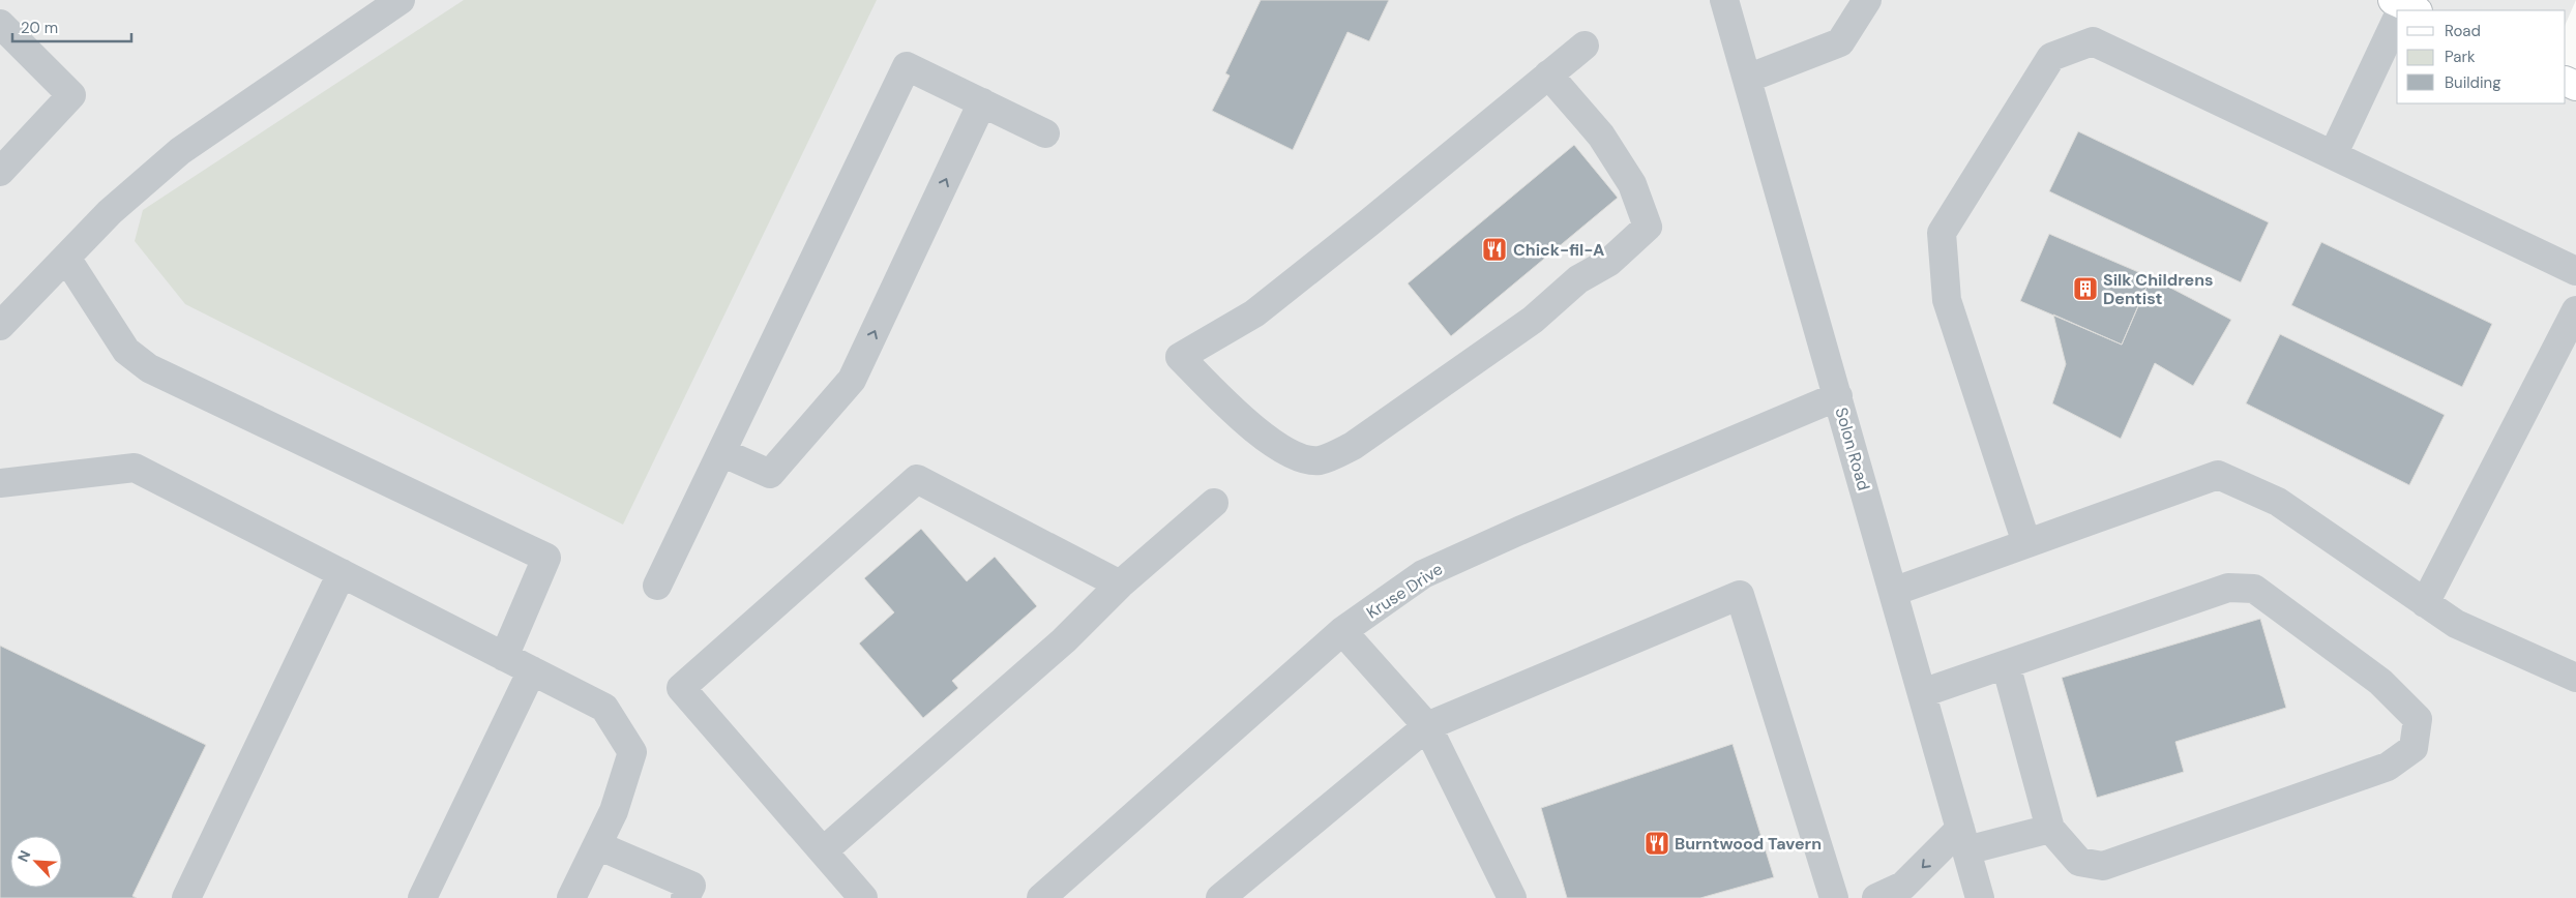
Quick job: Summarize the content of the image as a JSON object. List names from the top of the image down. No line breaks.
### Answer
{"streets":{"street":["Solon Road","Kruse Drive"]},"crossings":[["Solon Road","Kruse Drive"]],"places":{"restaurant":["Chick-fil-A","Burntwood Tavern"],"building":["Silk Childrens Dentist"]},"legend":["Road","Park","Building"],"scale_bar":"20 m","north":"top left"}
